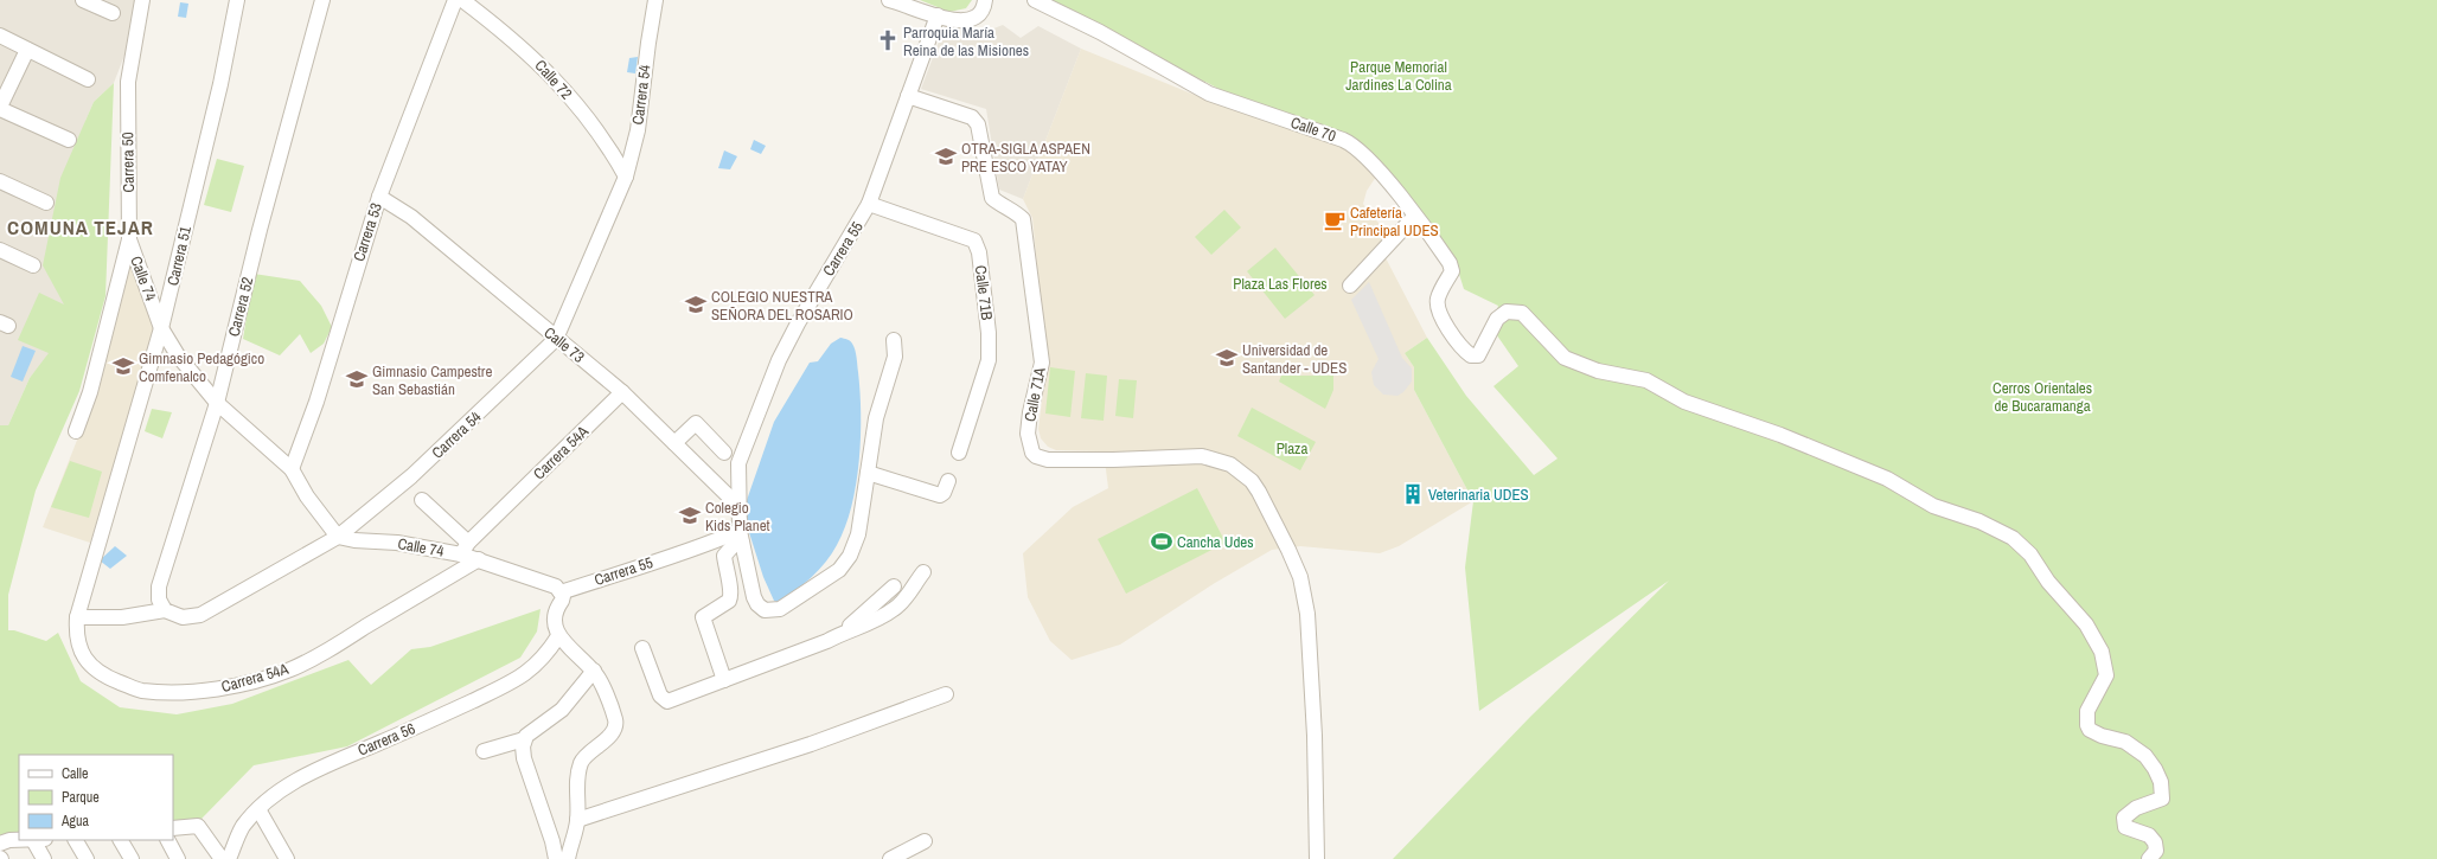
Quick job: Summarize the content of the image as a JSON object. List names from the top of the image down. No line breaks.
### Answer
{"streets":{"street":["Calle 72","Carrera 54","Calle 70","Carrera 50","Carrera 53","Carrera 55","Carrera 51","Calle 74","Calle 71B","Carrera 52","Calle 73","Calle 71A","Carrera 54A","Carrera 56"]},"crossings":[["Calle 72","Carrera 54"],["Carrera 54","Calle 74"],["Carrera 54","Carrera 52"],["Carrera 54","Calle 73"],["Carrera 50","Calle 74"],["Carrera 53","Calle 74"],["Carrera 53","Calle 73"],["Carrera 55","Calle 74"],["Carrera 55","Calle 71B"],["Carrera 55","Calle 73"],["Carrera 55","Calle 71A"],["Carrera 51","Calle 74"],["Carrera 51","Carrera 54A"],["Calle 74","Carrera 52"],["Calle 74","Carrera 54A"],["Calle 73","Carrera 54A"]],"districts":["COMUNA TEJAR"],"parks":["Parque Memorial Jardines La Colina","Plaza Las Flores","Cerros Orientales de Bucaramanga","Plaza"],"places":{"church":["Parroquia María Reina de las Misiones"],"school or university":["OTRA-SIGLA ASPAEN PRE ESCO YATAY","COLEGIO NUESTRA SEÑORA DEL ROSARIO","Universidad de Santander - UDES","Gimnasio Pedagógico Comfenalco","Gimnasio Campestre San Sebastián","Colegio Kids Planet"],"cafe":["Cafetería Principal UDES"],"building":["Veterinaria UDES"],"sports":["Cancha Udes"]},"legend":["Calle","Parque","Agua"]}
